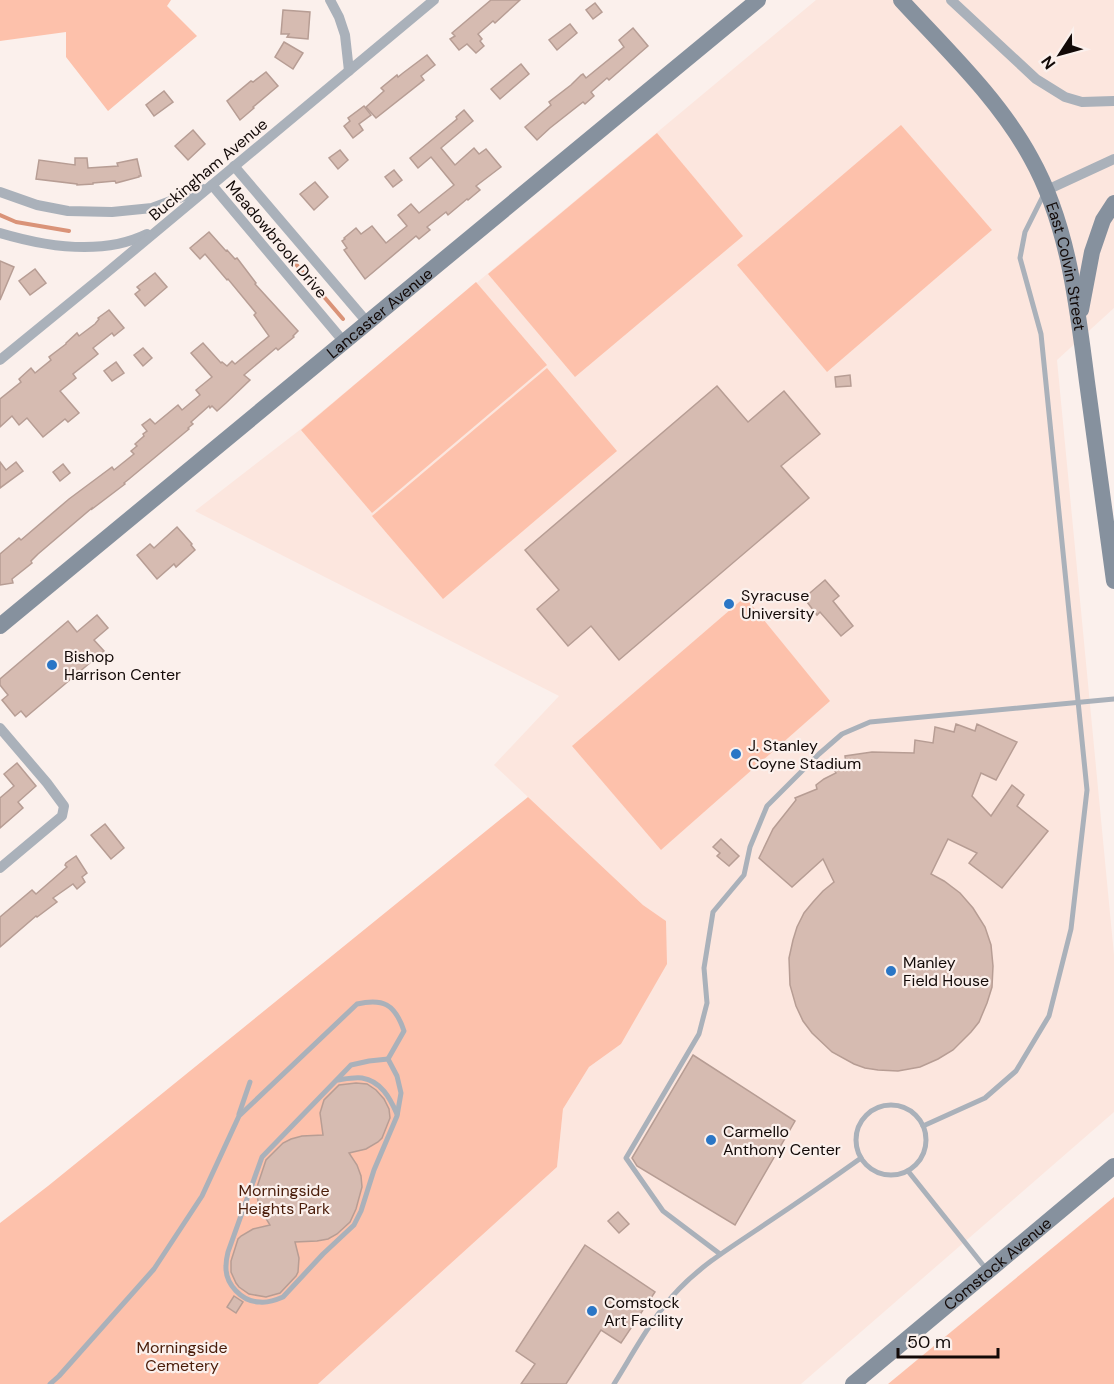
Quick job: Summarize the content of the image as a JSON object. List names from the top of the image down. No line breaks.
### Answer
{"streets":{"street":["Buckingham Avenue","Meadowbrook Drive","East Colvin Street","Lancaster Avenue","Comstock Avenue"]},"crossings":[["Buckingham Avenue","Meadowbrook Drive"],["Meadowbrook Drive","Lancaster Avenue"]],"parks":["Morningside Heights Park","Morningside Cemetery"],"places":["Syracuse University","Bishop Harrison Center","J. Stanley Coyne Stadium","Manley Field House","Carmello Anthony Center","Comstock Art Facility"],"scale_bar":"50 m","north":"bottom left"}
